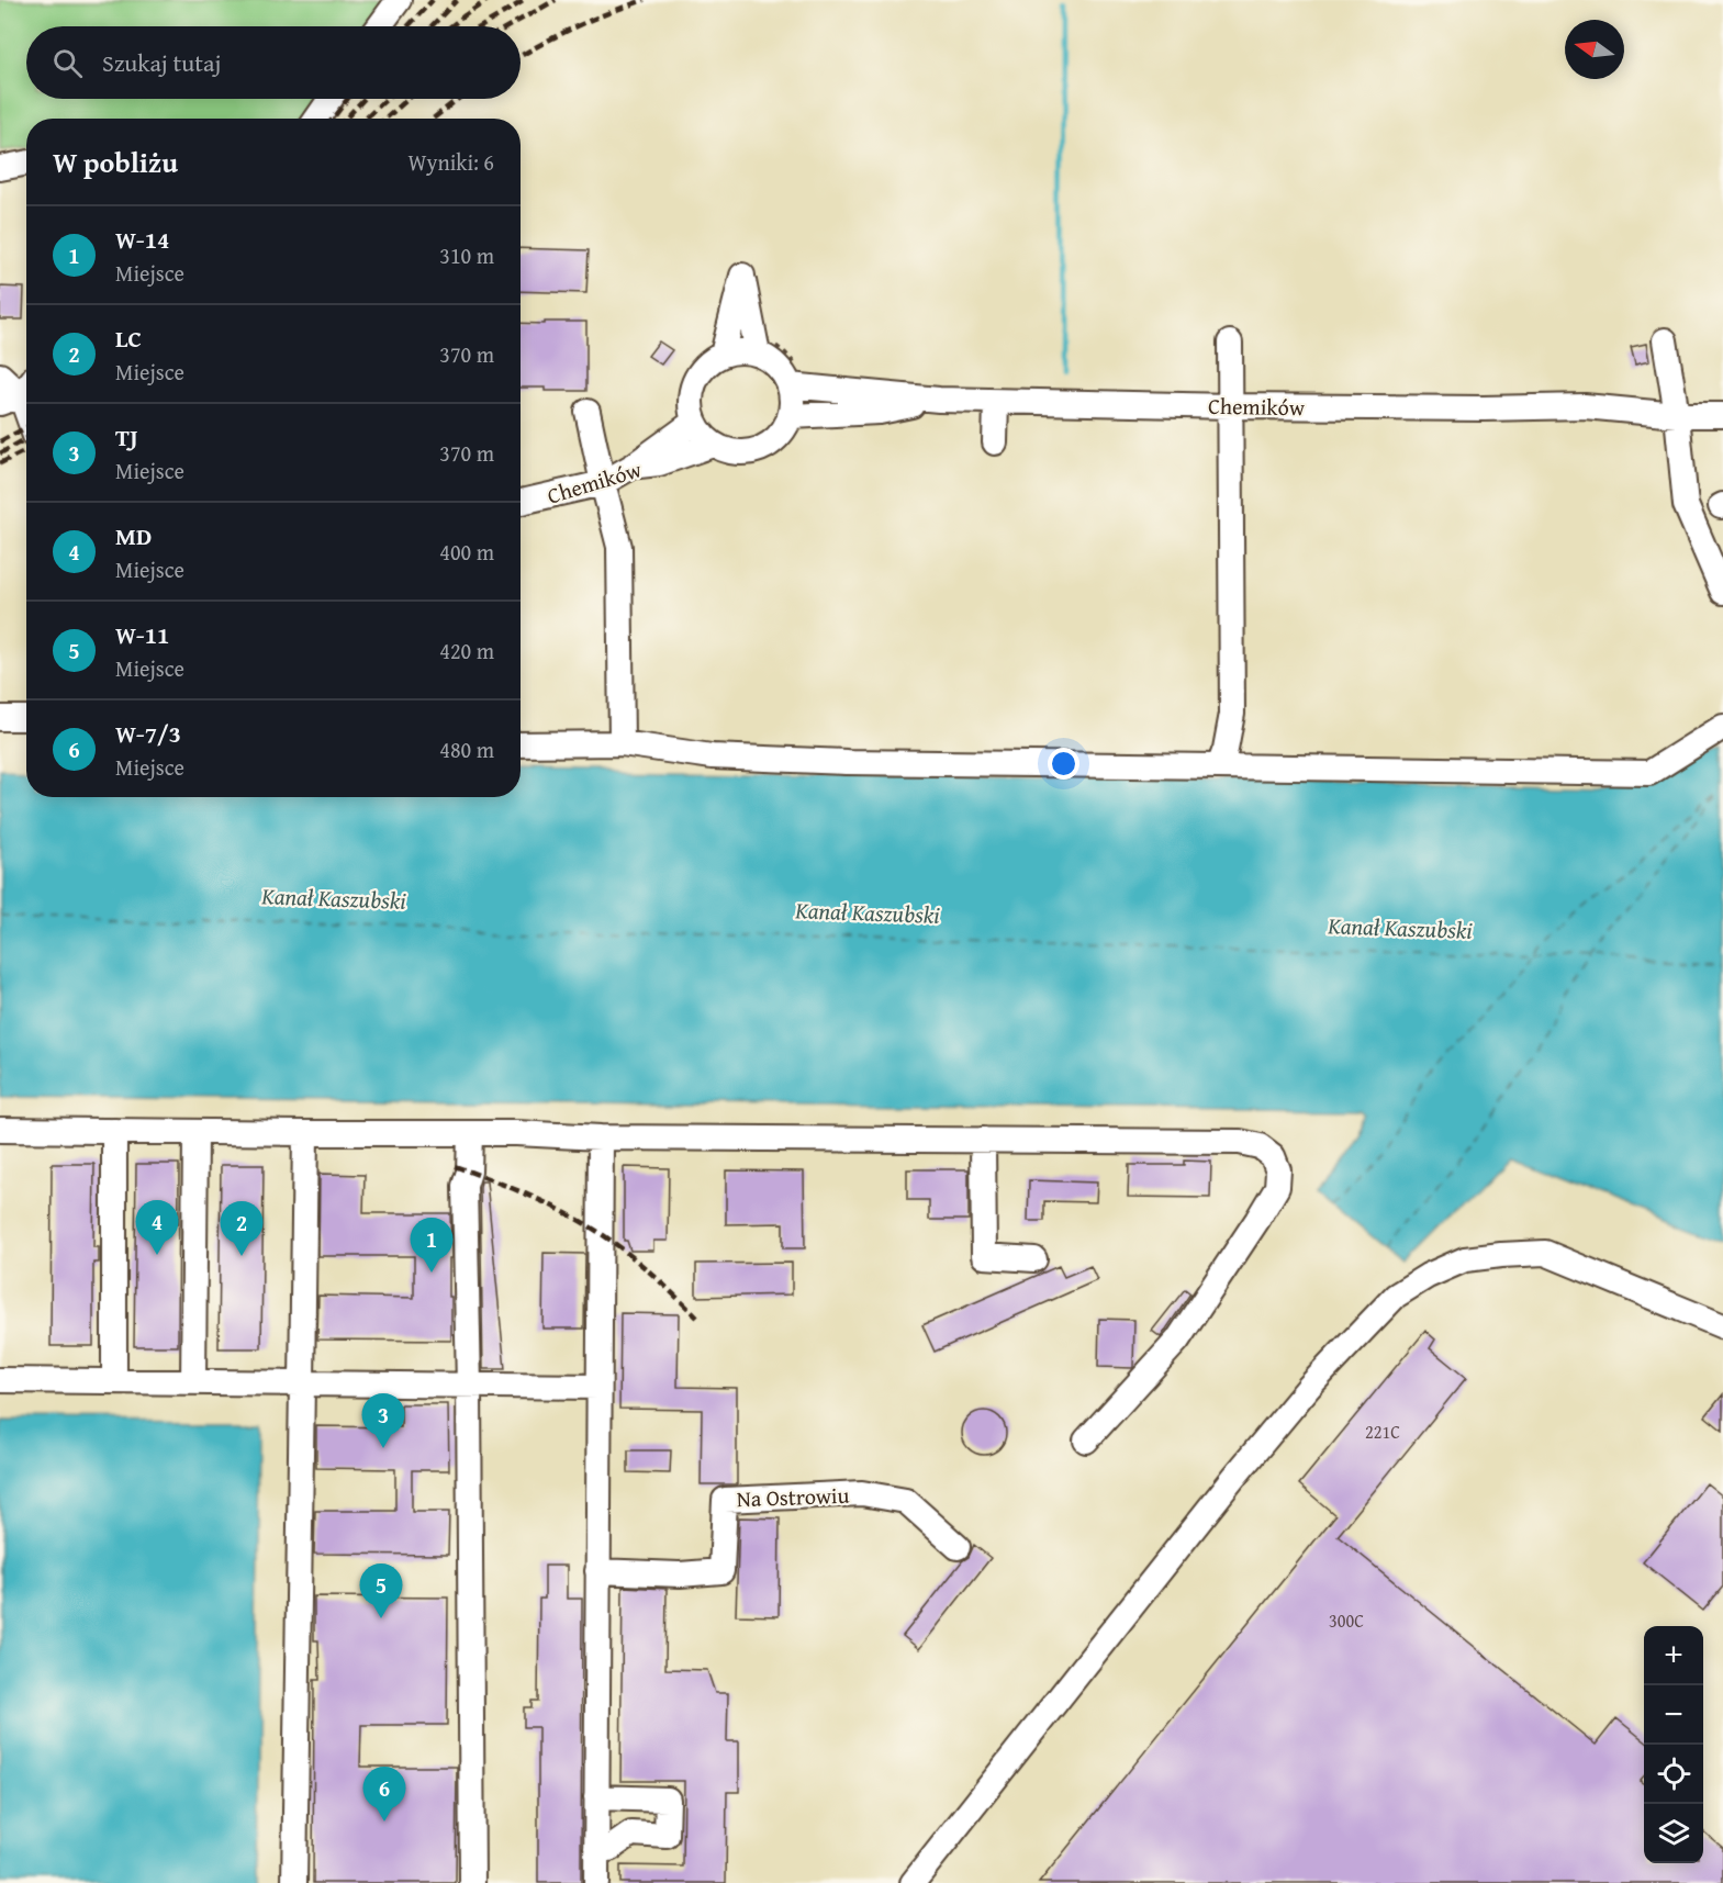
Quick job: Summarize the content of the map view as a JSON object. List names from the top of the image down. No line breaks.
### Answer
{"streets":{"lane":["Chemików","Na Ostrowiu"]},"water":["Kanał Kaszubski"],"house_numbers":["221C","300C"],"north":"left","page":{"search":"Szukaj tutaj","heading":["W pobliżu","Wyniki: 6"],"list":[{"mark":"1","name":"W-14","note":"Miejsce","value":"310 m"},{"mark":"2","name":"LC","note":"Miejsce","value":"370 m"},{"mark":"3","name":"TJ","note":"Miejsce","value":"370 m"},{"mark":"4","name":"MD","note":"Miejsce","value":"400 m"},{"mark":"5","name":"W-11","note":"Miejsce","value":"420 m"},{"mark":"6","name":"W-7/3","note":"Miejsce","value":"480 m"}],"pins":["4","2","1","3","5","6"],"map_buttons":["+","−"]}}
